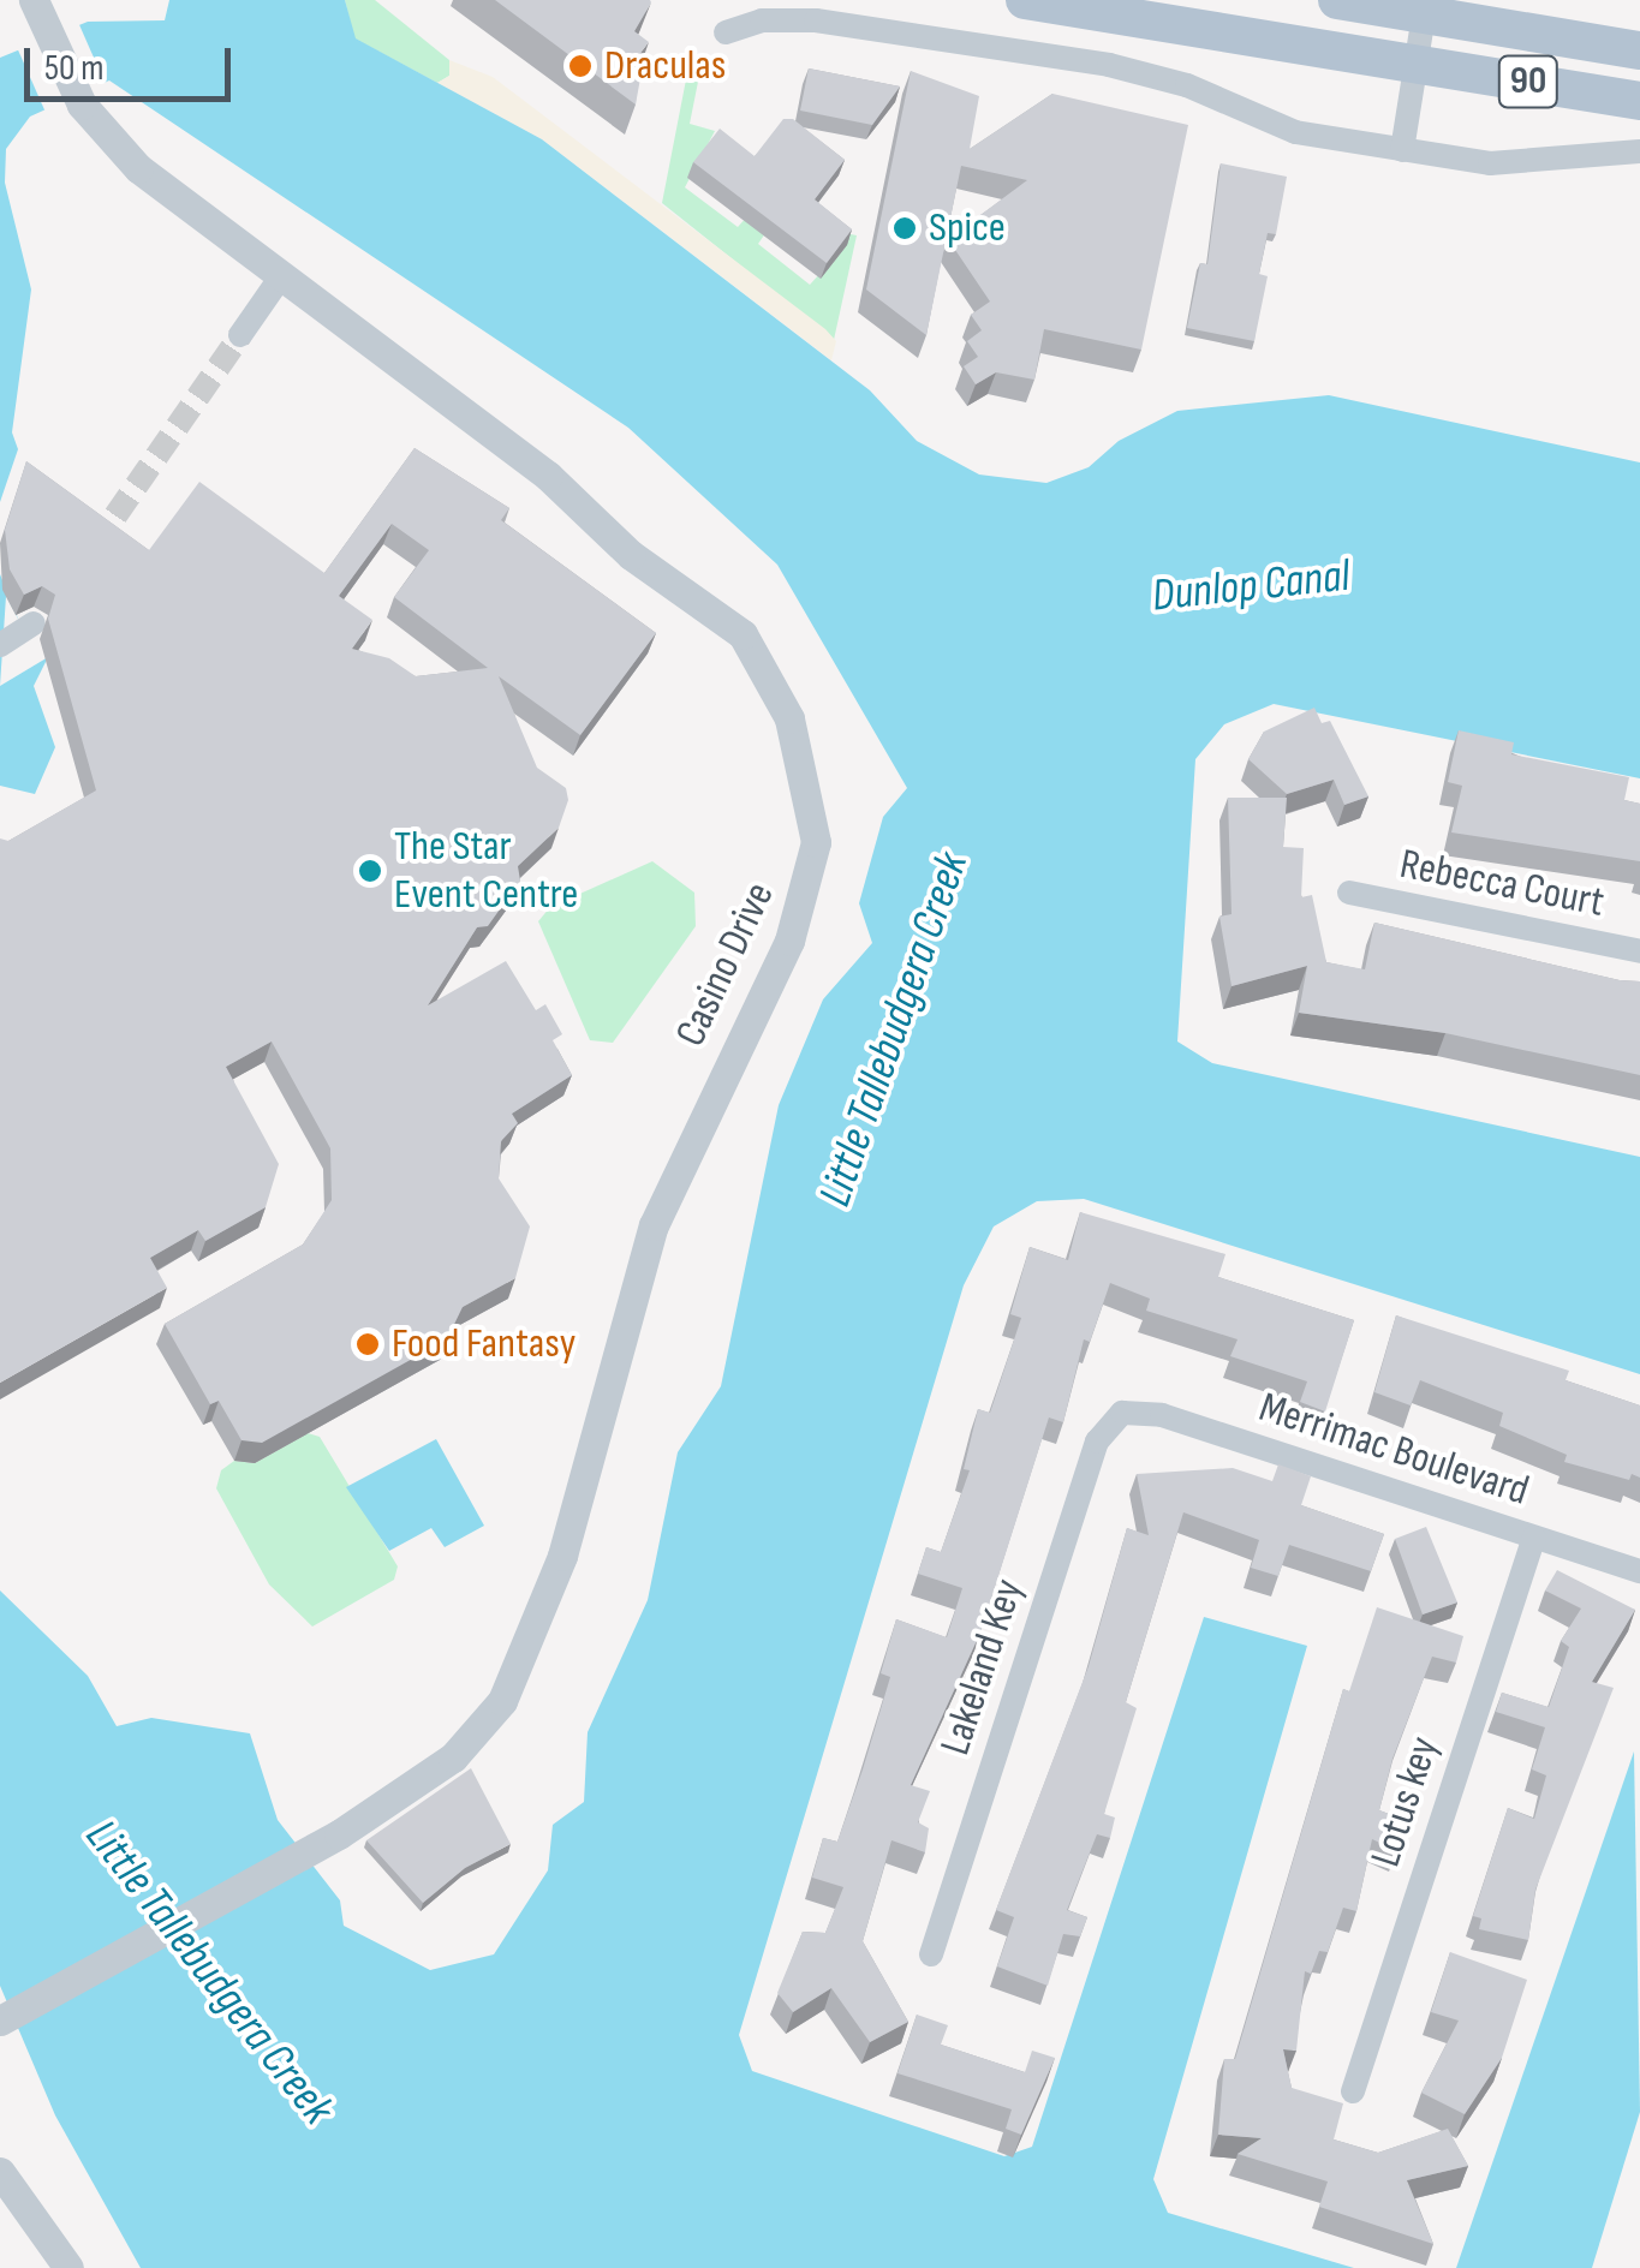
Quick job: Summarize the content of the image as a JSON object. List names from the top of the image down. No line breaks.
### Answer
{"streets":{"main road":["90"],"street":["Rebecca Court","Casino Drive","Merrimac Boulevard","Lakeland Key","Lotus key"]},"crossings":[["Merrimac Boulevard","Lakeland Key"],["Merrimac Boulevard","Lotus key"]],"water":["Dunlop Canal","Little Tallebudgera Creek"],"places":["Draculas","Spice","The Star Event Centre","Food Fantasy"],"scale_bar":"50 m"}
